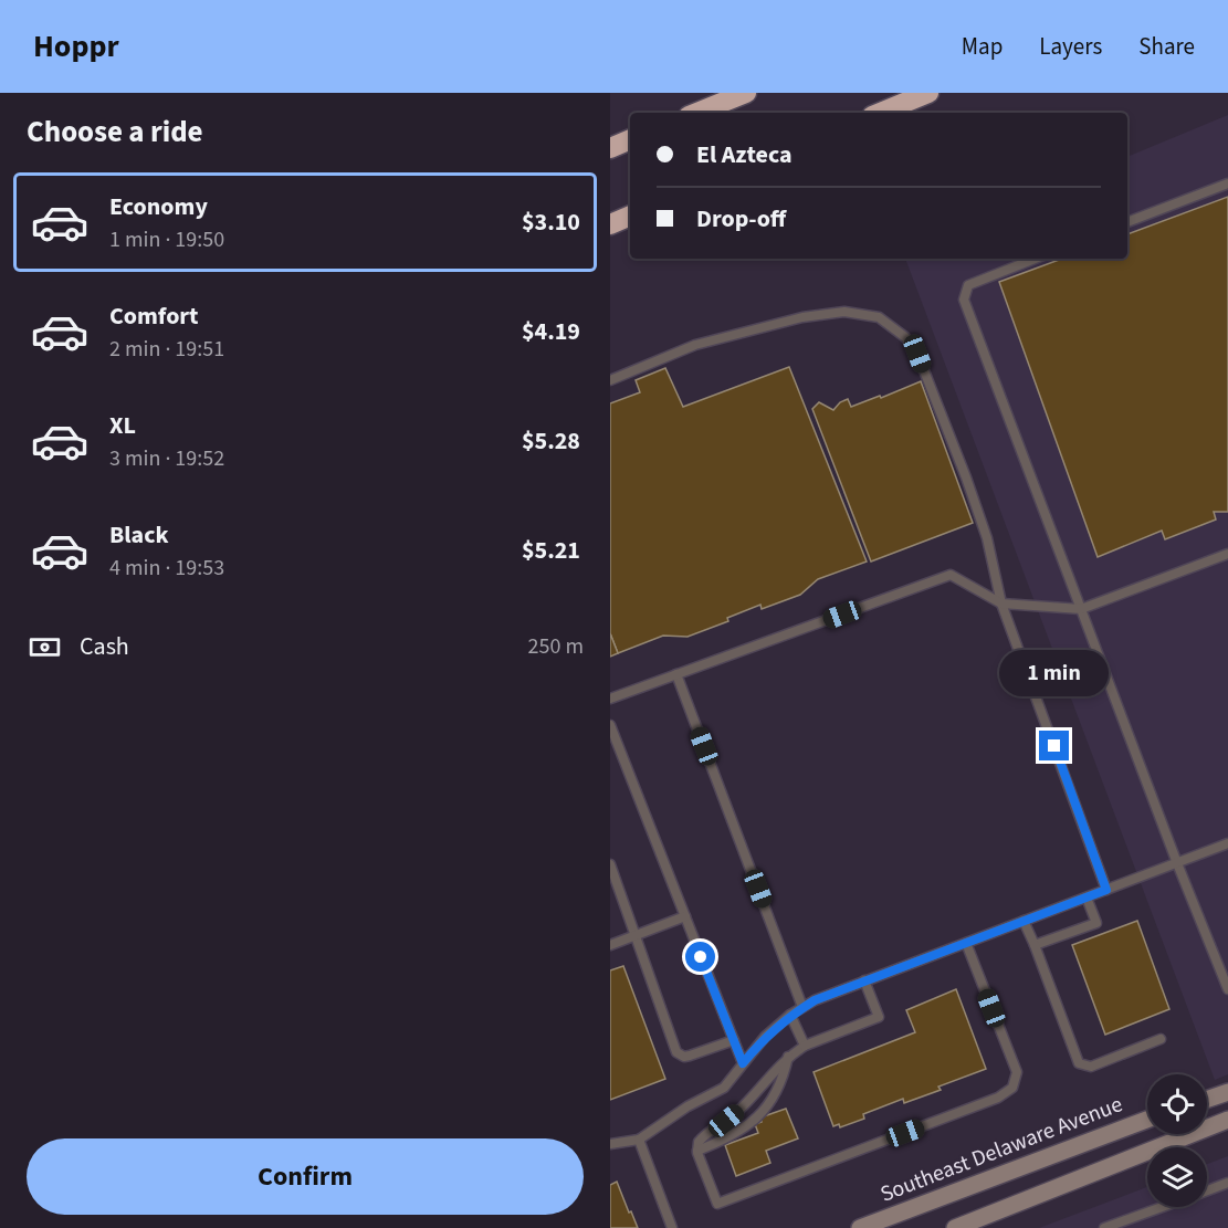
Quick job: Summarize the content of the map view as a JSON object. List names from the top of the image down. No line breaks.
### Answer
{"streets":{"main road":["Southeast Delaware Avenue"]},"page":{"header":"Hoppr","nav":["Map","Layers","Share"],"heading":"Choose a ride","banner":["El Azteca","Drop-off"],"list":[{"name":"Economy","note":"1 min · 19:50","value":"$3.10"},{"name":"Comfort","note":"2 min · 19:51","value":"$4.19"},{"name":"XL","note":"3 min · 19:52","value":"$5.28"},{"name":"Black","note":"4 min · 19:53","value":"$5.21"}],"pay":["Cash","250 m"],"bubble":"1 min","buttons":"Confirm"}}
